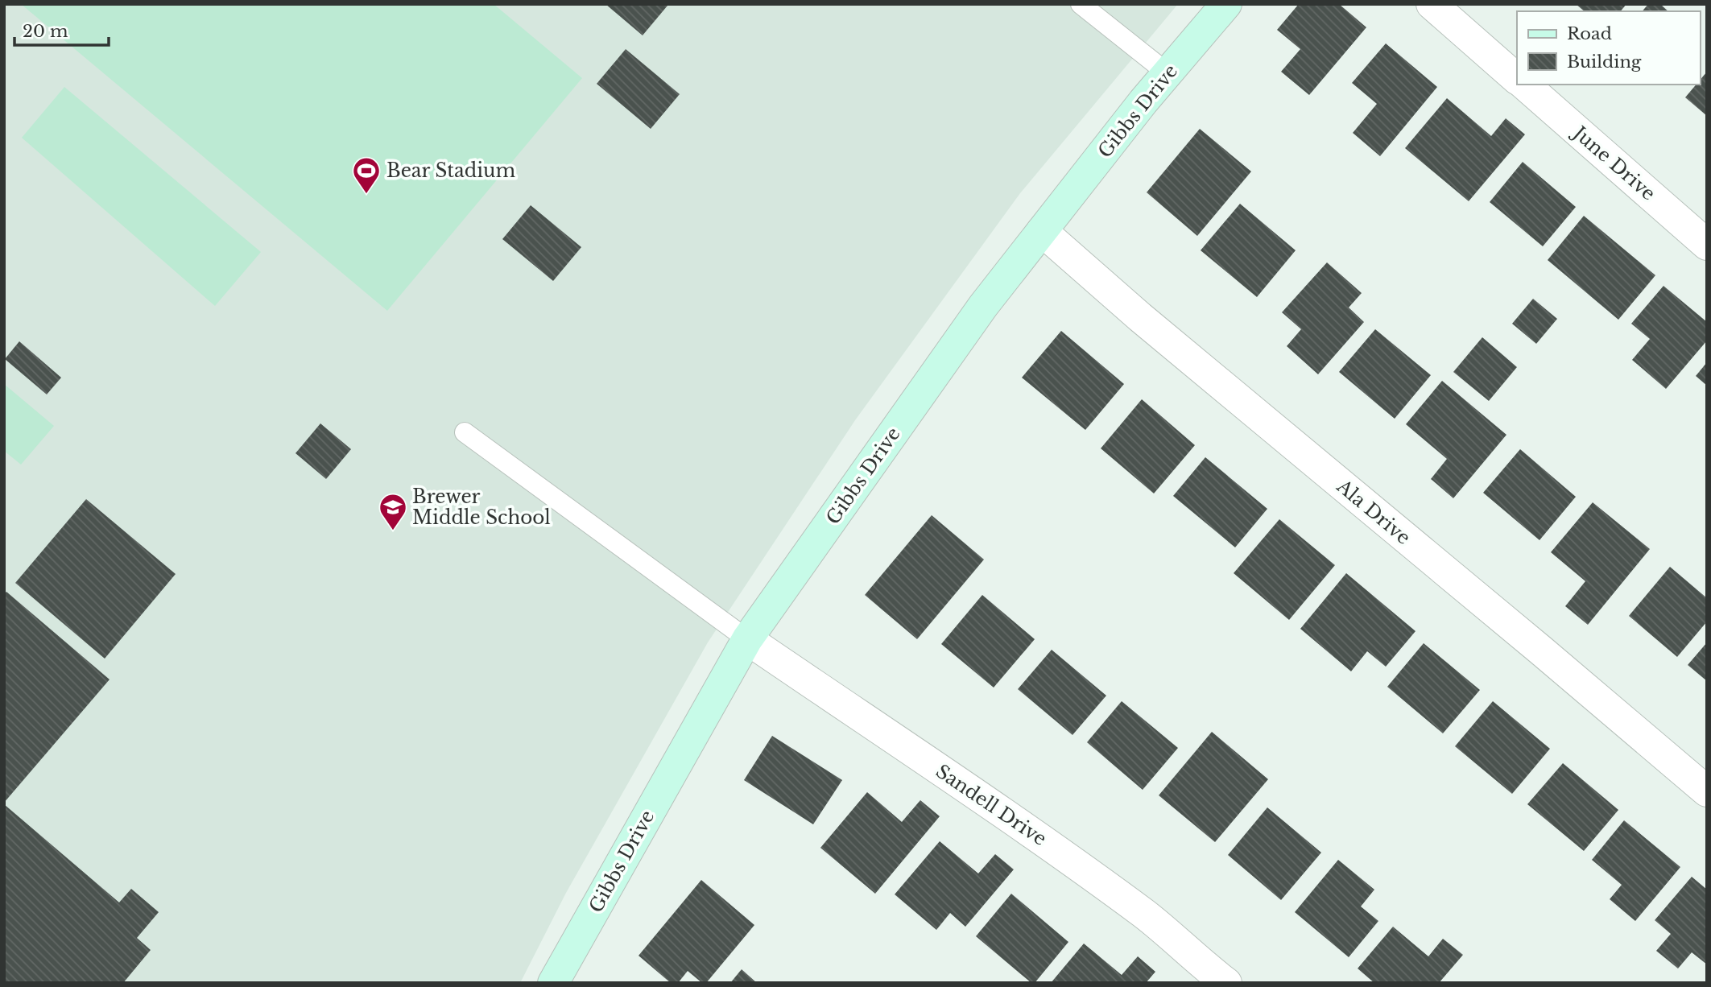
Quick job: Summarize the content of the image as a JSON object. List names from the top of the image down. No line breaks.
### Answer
{"streets":{"street":["Gibbs Drive","June Drive","Ala Drive","Sandell Drive"]},"crossings":[["Gibbs Drive","Ala Drive"],["Gibbs Drive","Sandell Drive"]],"places":{"sports":["Bear Stadium"],"school or university":["Brewer Middle School"]},"legend":["Road","Building"],"scale_bar":"20 m"}
